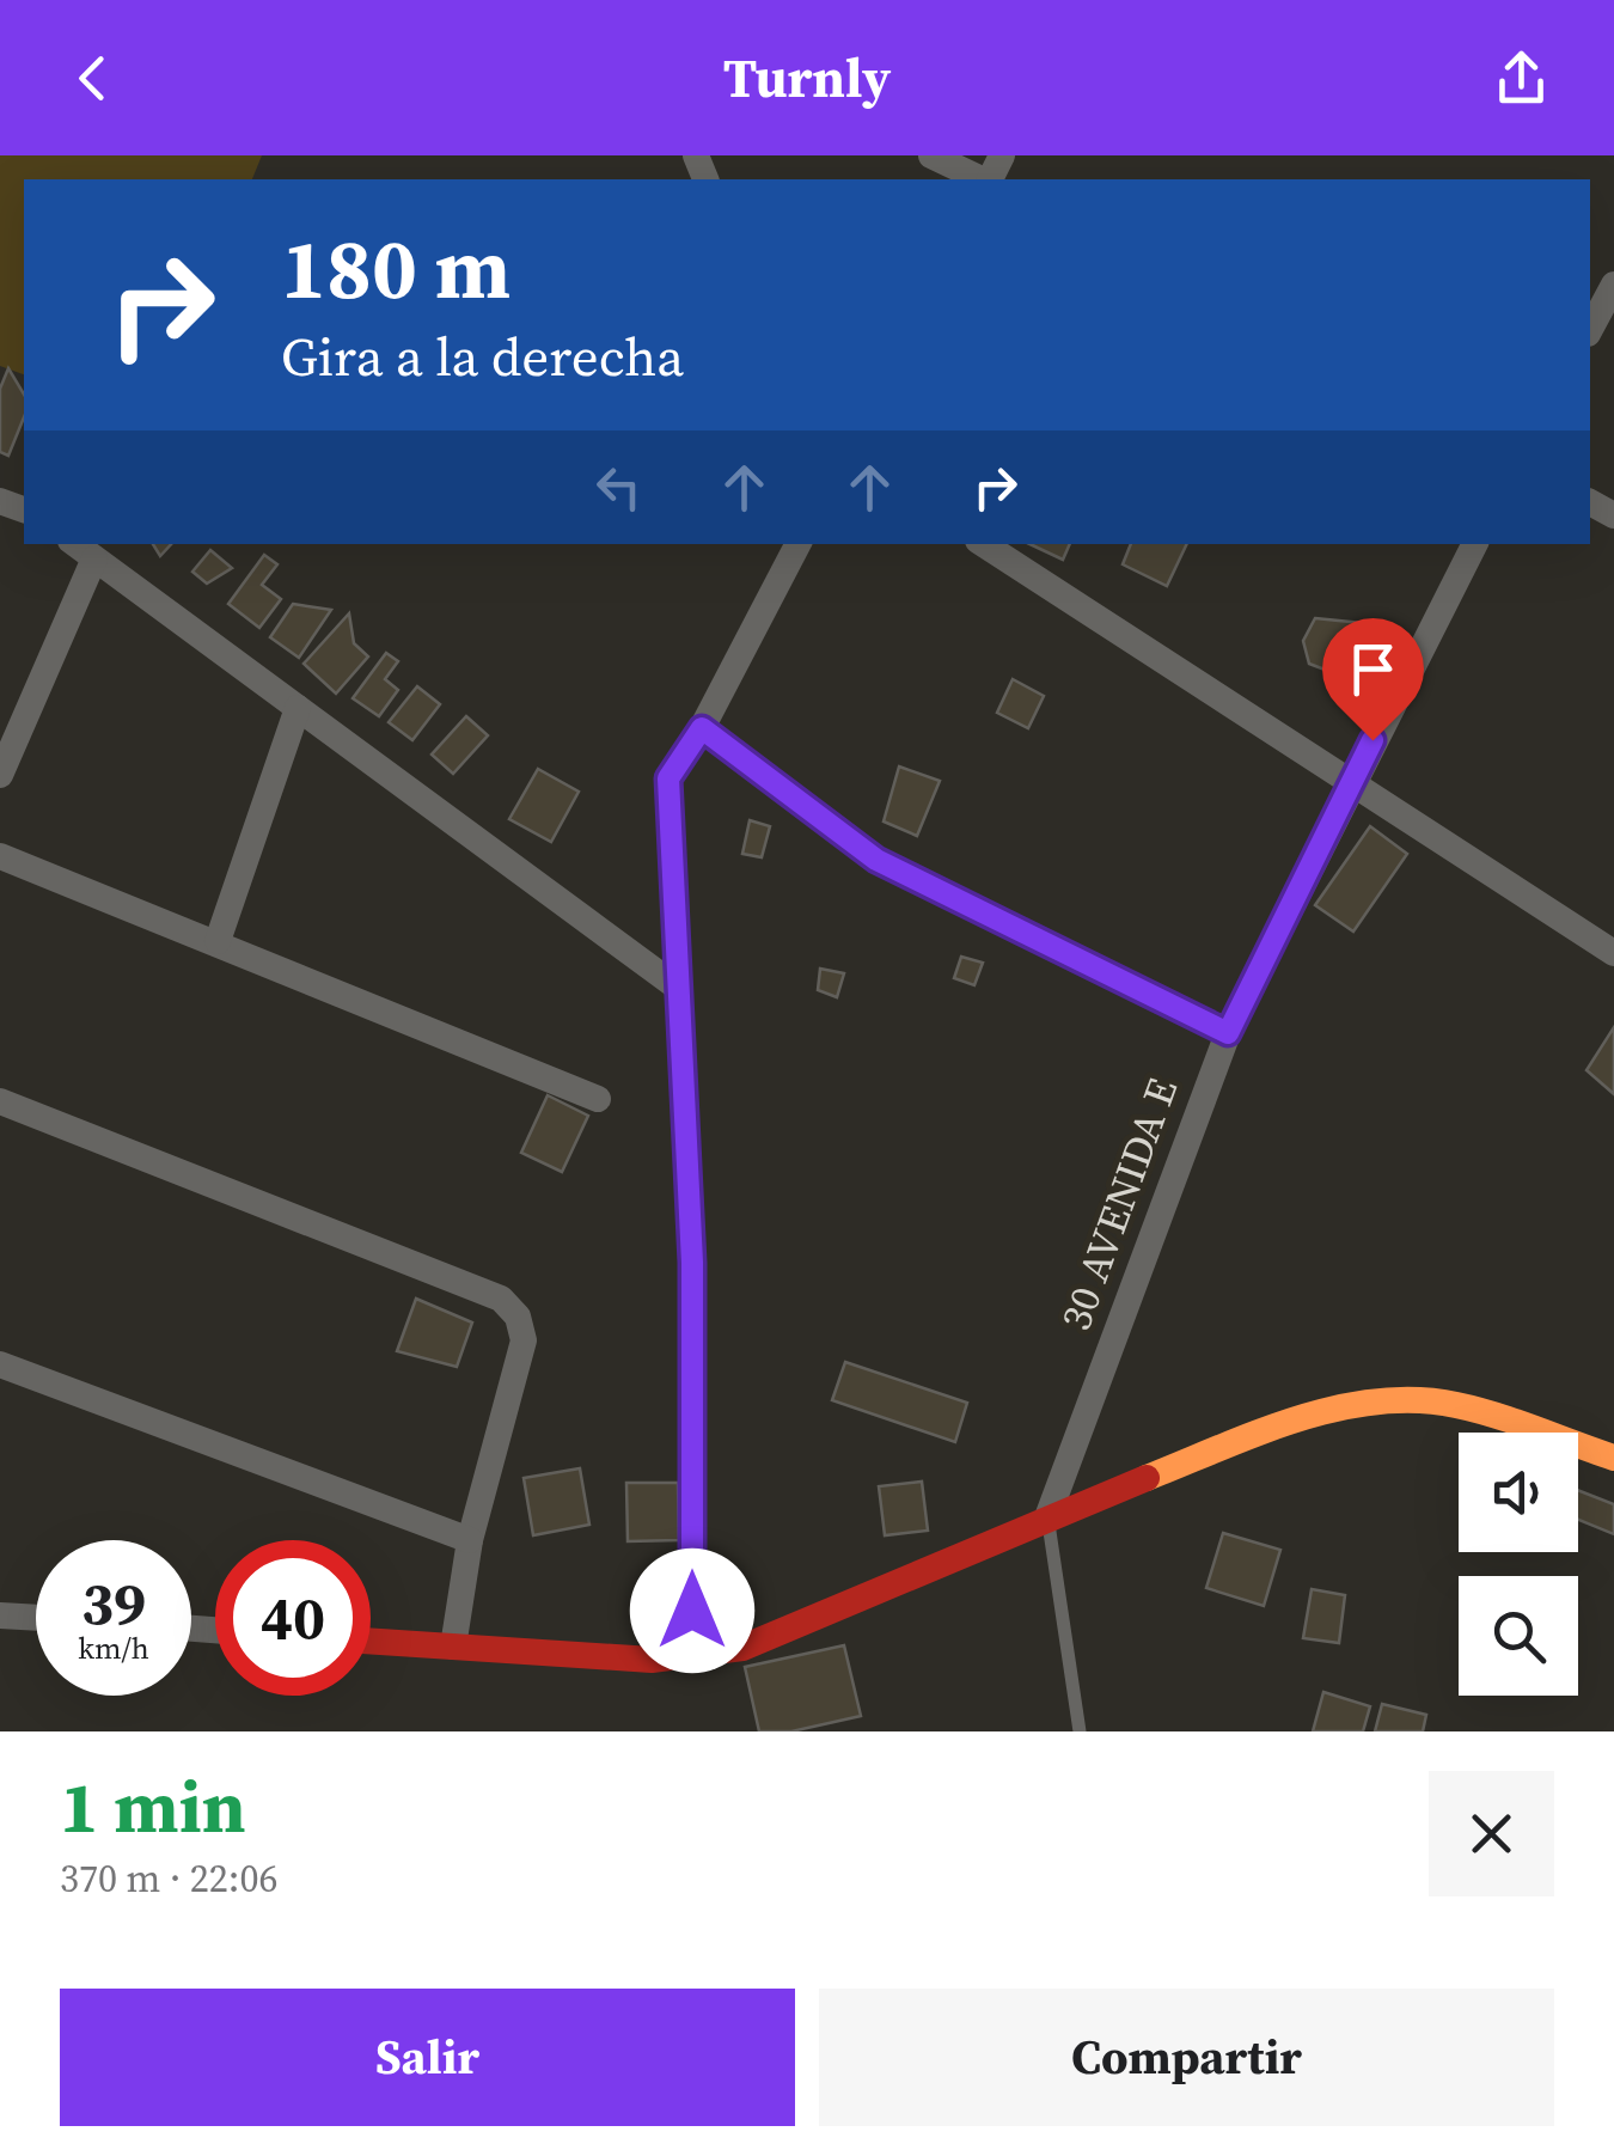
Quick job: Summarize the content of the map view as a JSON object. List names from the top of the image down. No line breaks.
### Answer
{"streets":{"street":["30 AVENIDA E"]},"page":{"header":"Turnly","turn":["180 m","Gira a la derecha"],"speed":"39 km/h","limit":"40","heading":["1 min","370 m · 22:06"],"buttons":["Salir","Compartir"]}}
